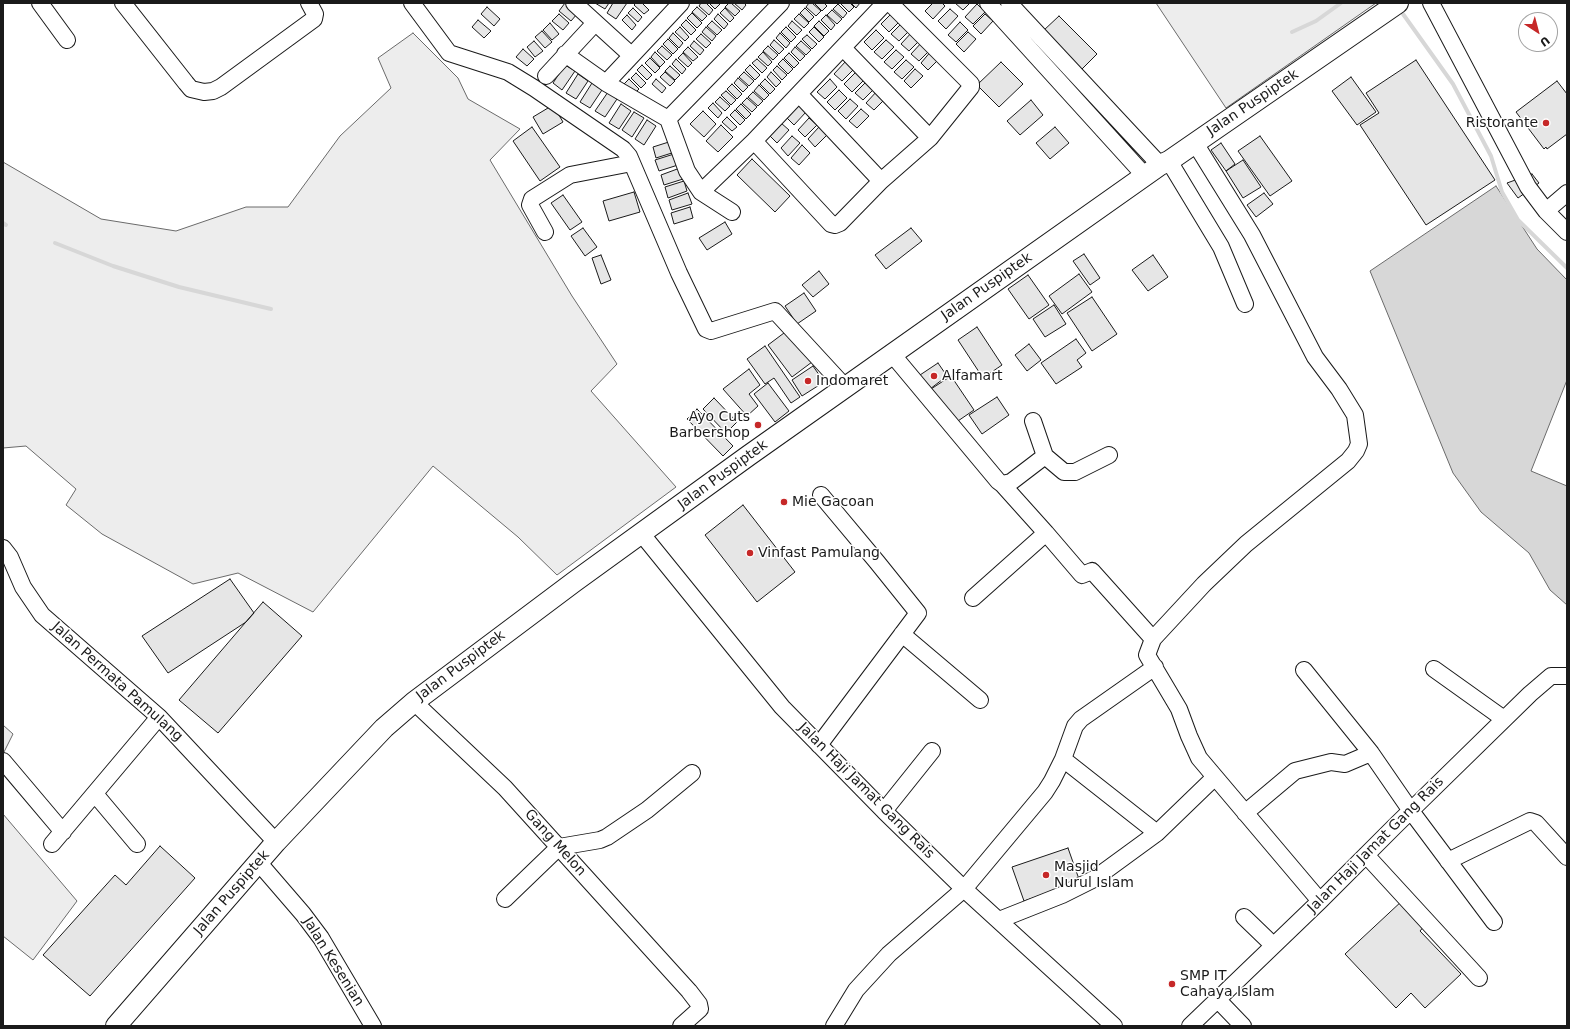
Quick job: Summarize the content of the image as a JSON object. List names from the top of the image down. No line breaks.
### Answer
{"streets":{"main road":["Jalan Puspiptek"],"street":["Jalan Permata Pamulang","Jalan Haji Jamat Gang Rais","Gang Melon","Jalan Kesenian"]},"crossings":[["Jalan Puspiptek","Jalan Permata Pamulang"],["Jalan Puspiptek","Jalan Haji Jamat Gang Rais"],["Jalan Puspiptek","Gang Melon"],["Jalan Puspiptek","Jalan Kesenian"]],"places":["Ristorante","Alfamart","Indomaret","Ayo Cuts Barbershop","Mie Gacoan","Vinfast Pamulang","Masjid Nurul Islam","SMP IT Cahaya Islam"],"north":"bottom right"}
